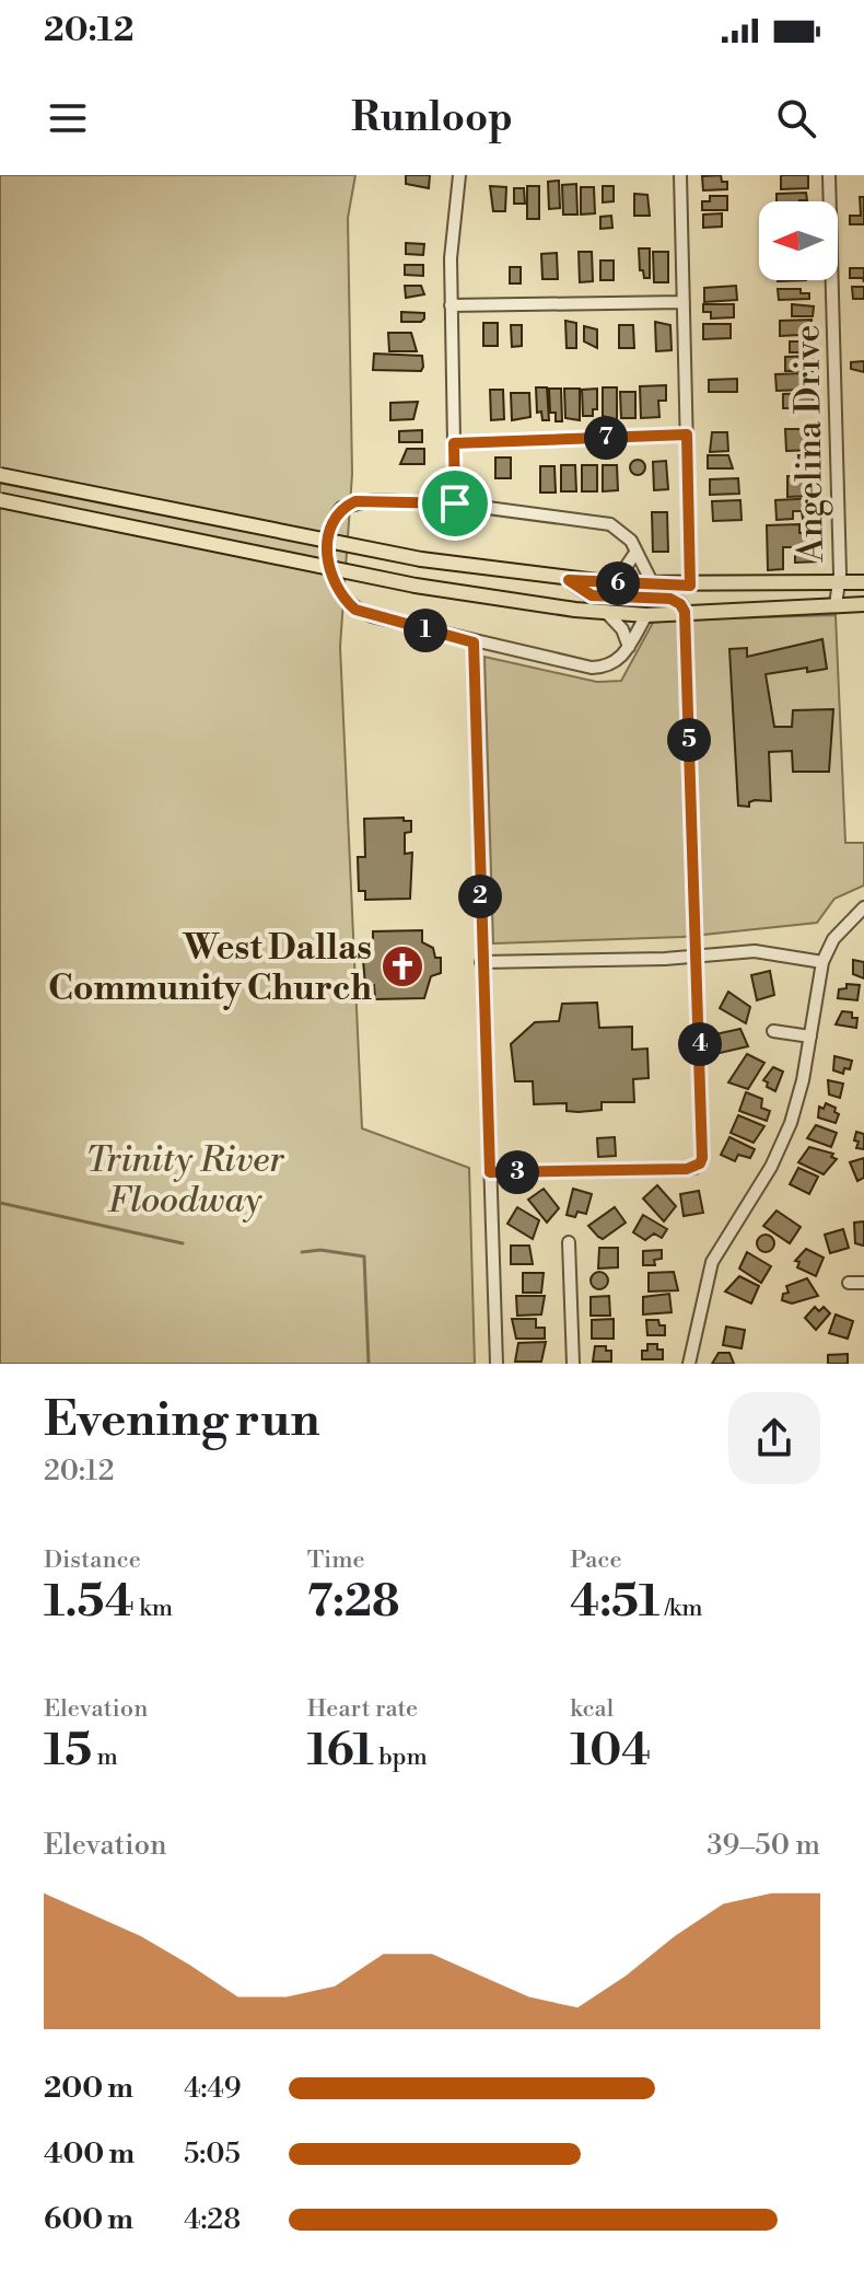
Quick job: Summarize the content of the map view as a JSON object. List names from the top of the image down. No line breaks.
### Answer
{"streets":{"street":["Angelina Drive"]},"parks":["Trinity River Floodway"],"places":{"church":["West Dallas Community Church"]},"north":"left","page":{"status":"20:12","header":"Runloop","pins":["7","6","1","5","2","4","3"],"heading":["Evening run","20:12"],"stats":[["Distance","1.54 km"],["Time","7:28"],["Pace","4:51 /km"],["Elevation","15 m"],["Heart rate","161 bpm"],["kcal","104"]],"chart":["Elevation","39–50 m"],"list":[{"name":"200 m","note":"4:49"},{"name":"400 m","note":"5:05"},{"name":"600 m","note":"4:28"}]}}
